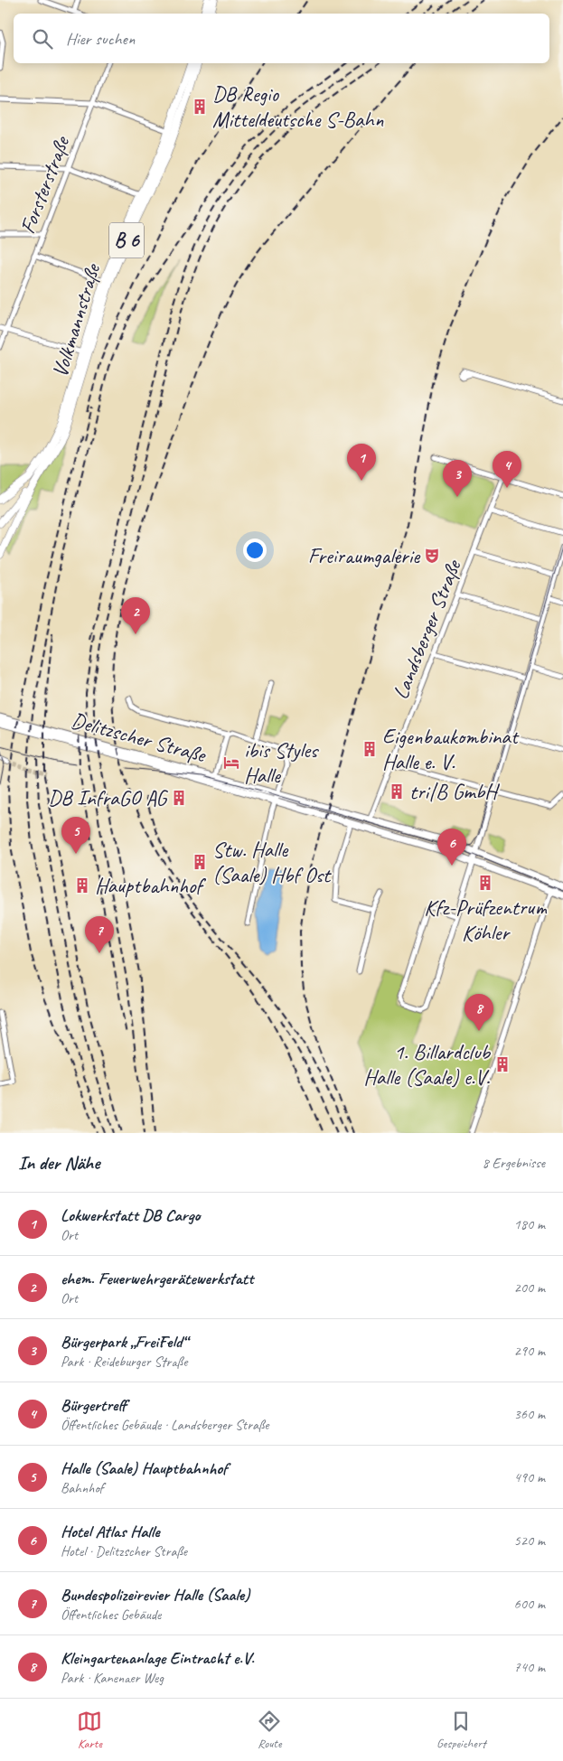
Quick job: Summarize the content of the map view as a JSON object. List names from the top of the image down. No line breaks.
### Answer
{"streets":{"main road":["B 6","Volkmannstraße","Delitzscher Straße"],"street":["Forsterstraße","Landsberger Straße"]},"crossings":[["B 6","Volkmannstraße"],["Landsberger Straße","Delitzscher Straße"]],"places":{"building":["DB Regio Mitteldeutsche S-Bahn","Eigenbaukombinat Halle e. V.","tri|B GmbH","DB InfraGO AG","Stw. Halle (Saale) Hbf Ost","Kfz-Prüfzentrum Köhler","Hauptbahnhof","1. Billardclub Halle (Saale) e.V."],"theatre":["Freiraumgalerie"],"hotel":["ibis Styles Halle"]},"page":{"search":"Hier suchen","pins":["1","4","3","2","5","6","7","8"],"heading":["In der Nähe","8 Ergebnisse"],"list":[{"mark":"1","name":"Lokwerkstatt DB Cargo","note":"Ort","value":"180 m"},{"mark":"2","name":"ehem. Feuerwehrgerätewerkstatt","note":"Ort","value":"200 m"},{"mark":"3","name":"Bürgerpark „FreiFeld“","note":"Park · Reideburger Straße","value":"290 m"},{"mark":"4","name":"Bürgertreff","note":"Öffentliches Gebäude · Landsberger Straße","value":"360 m"},{"mark":"5","name":"Halle (Saale) Hauptbahnhof","note":"Bahnhof","value":"490 m"},{"mark":"6","name":"Hotel Atlas Halle","note":"Hotel · Delitzscher Straße","value":"520 m"},{"mark":"7","name":"Bundespolizeirevier Halle (Saale)","note":"Öffentliches Gebäude","value":"600 m"},{"mark":"8","name":"Kleingartenanlage Eintracht e.V.","note":"Park · Kanenaer Weg","value":"740 m"}],"nav":["Karte","Route","Gespeichert"]}}
